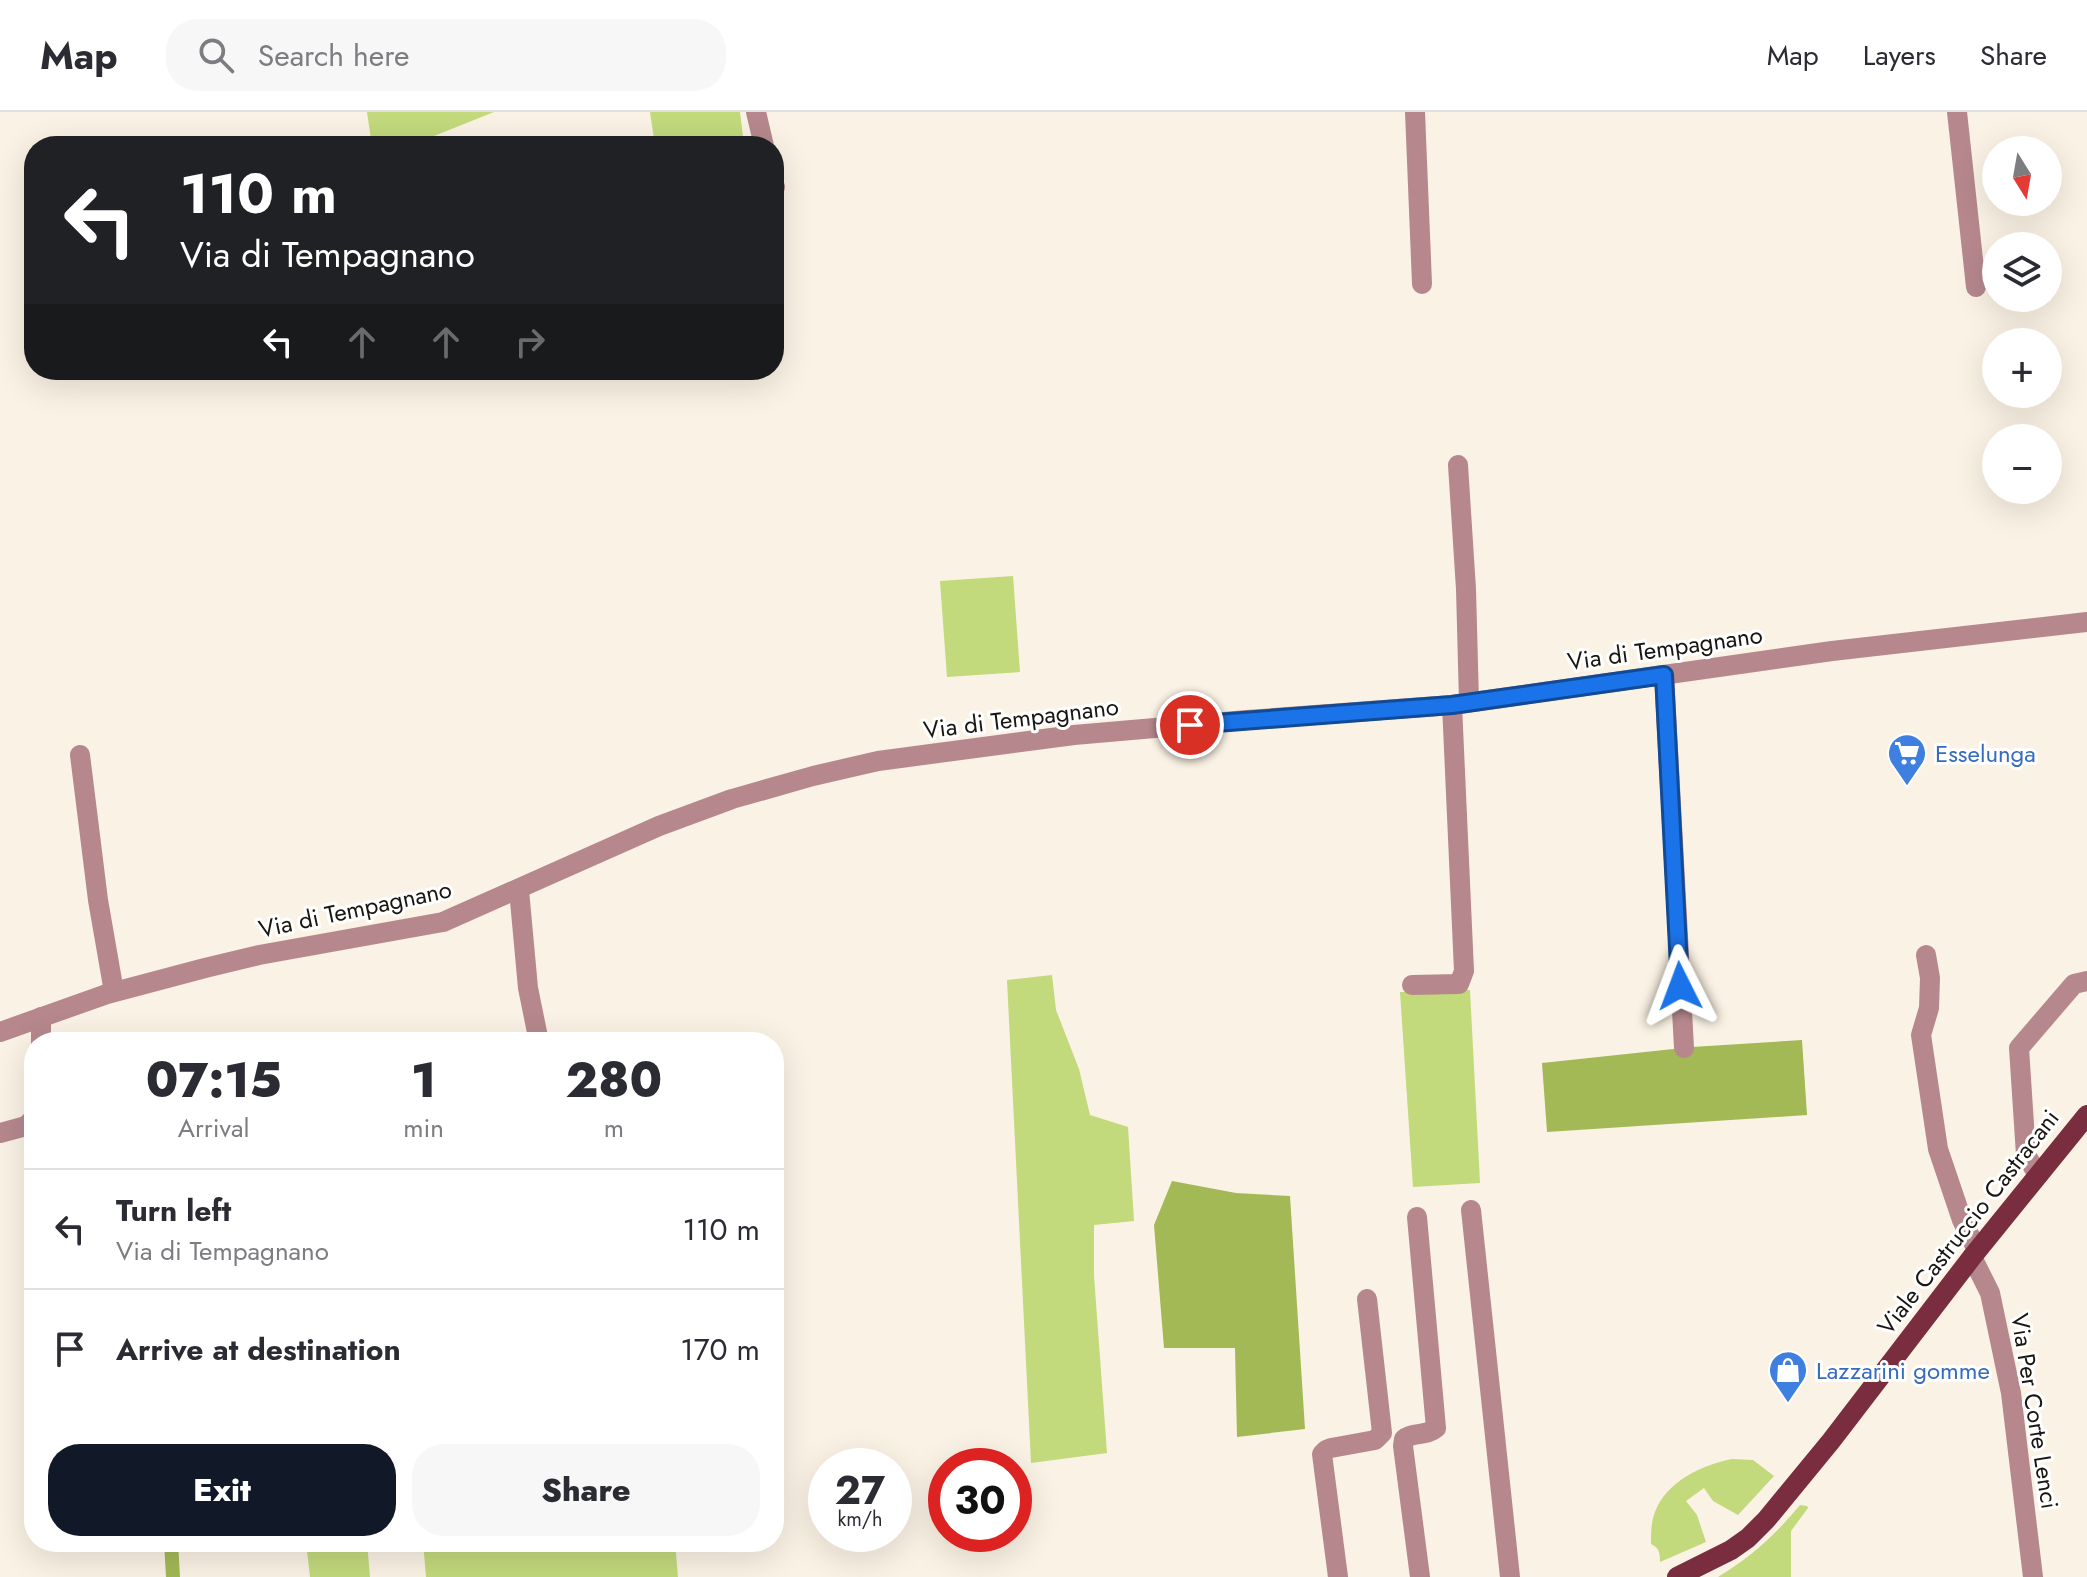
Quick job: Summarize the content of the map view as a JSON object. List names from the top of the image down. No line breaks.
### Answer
{"streets":{"main road":["Viale Castruccio Castracani"],"street":["Via di Tempagnano","Via Per Corte Lenci"]},"crossings":[["Viale Castruccio Castracani","Via Per Corte Lenci"]],"places":{"supermarket":["Esselunga"],"shop":["Lazzarini gomme"]},"north":"bottom","page":{"header":"Map","search":"Search here","nav":["Map","Layers","Share"],"map_buttons":["+","−"],"turn":["110 m","Via di Tempagnano"],"eta":["07:15","Arrival","1","min","280","m"],"list":[{"name":"Turn left","note":"Via di Tempagnano","value":"110 m"},{"name":"Arrive at destination","value":"170 m"}],"buttons":["Exit","Share"],"speed":"27 km/h","limit":"30"}}
